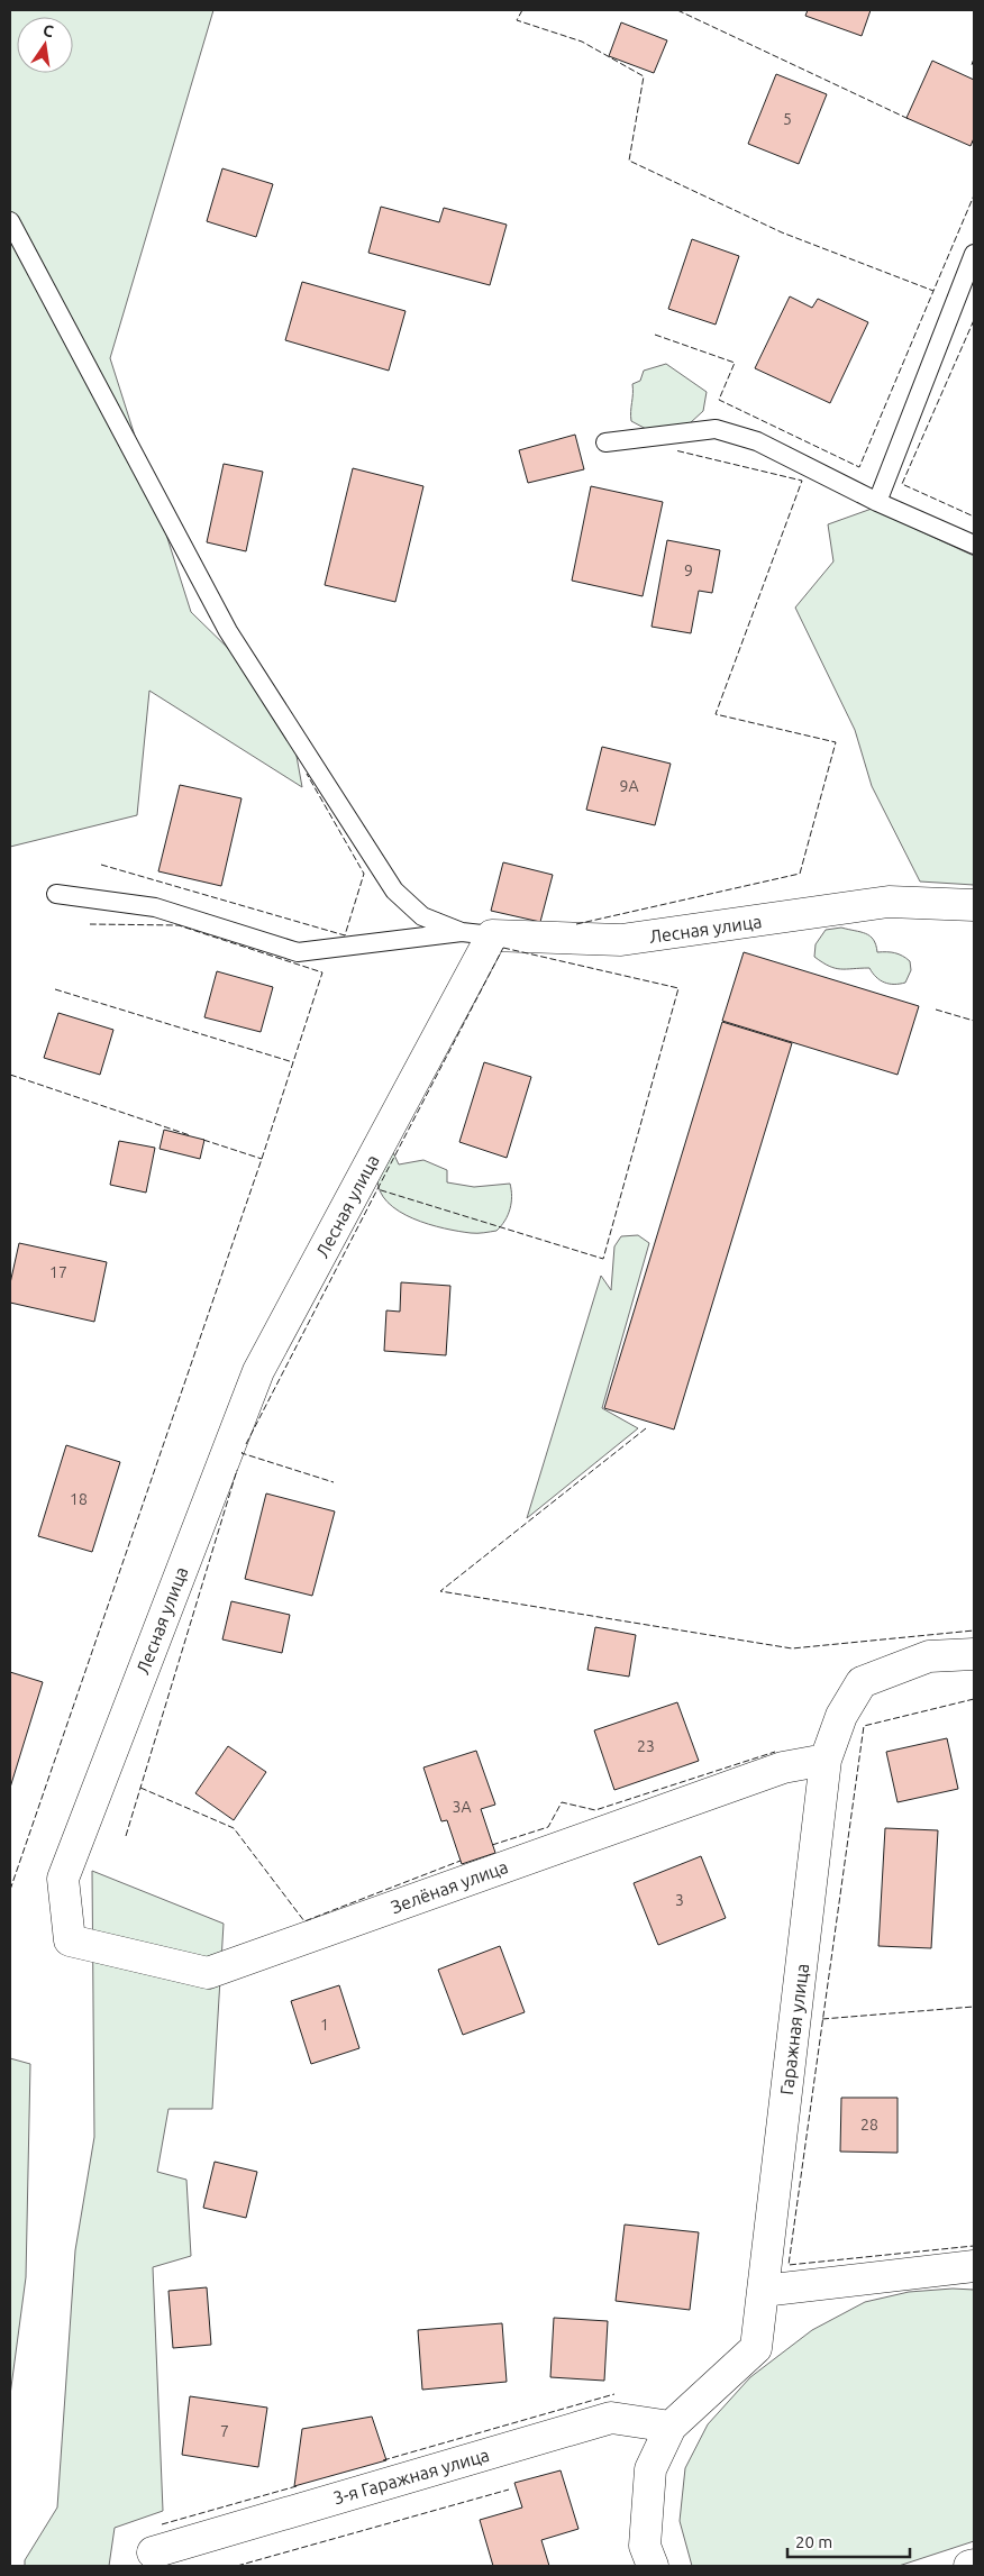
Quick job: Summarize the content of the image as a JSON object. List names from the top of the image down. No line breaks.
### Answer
{"streets":{"street":["Лесная улица","Зелёная улица","Гаражная улица","3-я Гаражная улица"]},"crossings":[["Лесная улица","Зелёная улица"],["Зелёная улица","Гаражная улица"]],"house_numbers":["5","9","9А","17","18","23","3А","3","1","28","7"],"scale_bar":"20 m","north":"top"}
